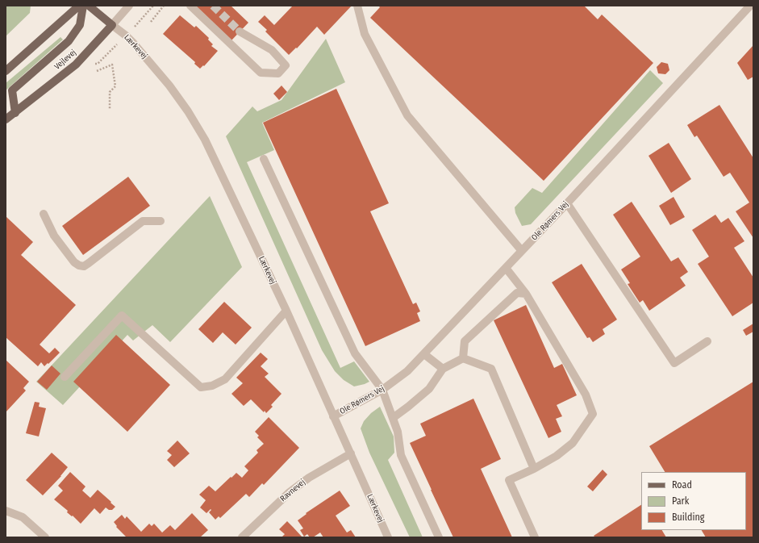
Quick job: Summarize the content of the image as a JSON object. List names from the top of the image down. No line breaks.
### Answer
{"streets":{"main road":["Vejlevej"],"street":["Lærkevej","Ole Rømers Vej","Ravnevej"]},"crossings":[["Lærkevej","Vejlevej"],["Lærkevej","Ole Rømers Vej"],["Lærkevej","Ravnevej"]],"legend":["Road","Park","Building"]}
